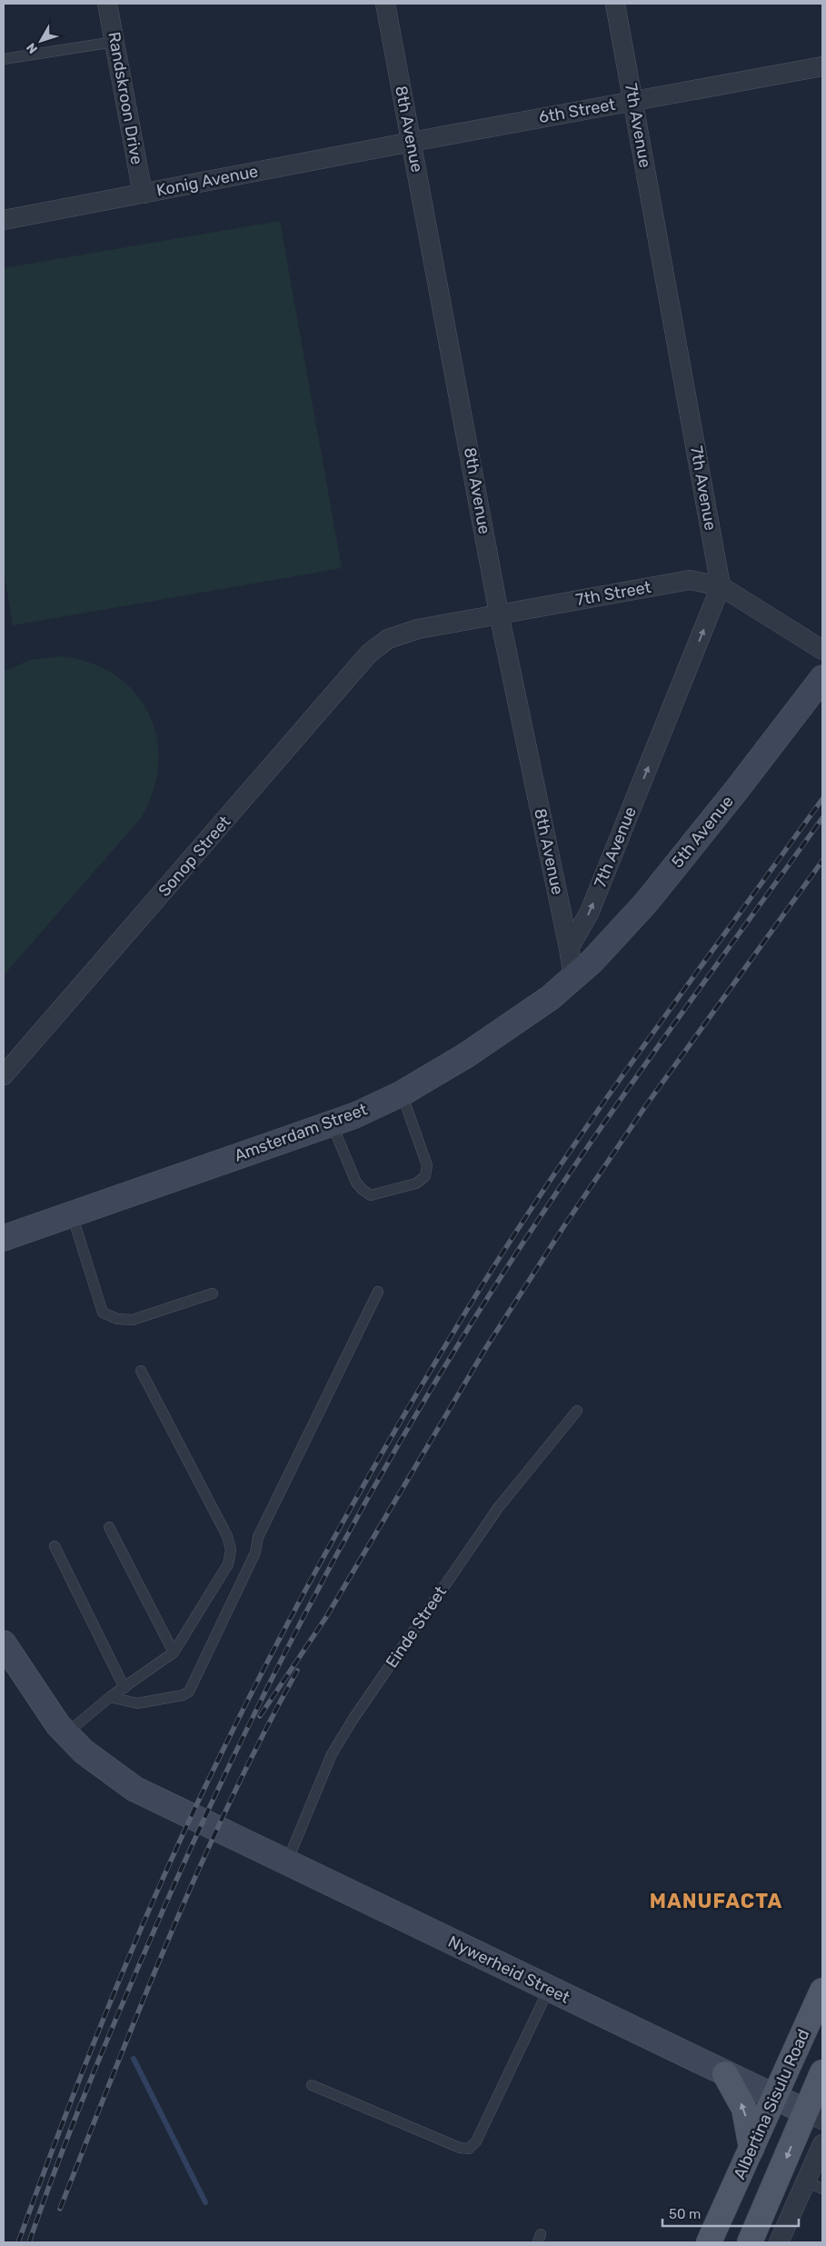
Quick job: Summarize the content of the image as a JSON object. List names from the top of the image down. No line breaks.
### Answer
{"streets":{"main road":["Albertina Sisulu Road"],"street":["Randskroon Drive","6th Street","7th Avenue","8th Avenue","Konig Avenue","7th Street","5th Avenue","Sonop Street","Amsterdam Street","Nywerheid Street"],"lane":["Einde Street"]},"crossings":[["Randskroon Drive","Konig Avenue"],["6th Street","7th Avenue"],["6th Street","8th Avenue"],["6th Street","Konig Avenue"],["7th Avenue","8th Avenue"],["7th Avenue","7th Street"],["8th Avenue","Konig Avenue"],["8th Avenue","7th Street"],["8th Avenue","5th Avenue"],["8th Avenue","Amsterdam Street"],["7th Street","Sonop Street"],["5th Avenue","Amsterdam Street"],["Einde Street","Nywerheid Street"],["Nywerheid Street","Albertina Sisulu Road"]],"one_way":["7th Avenue"],"districts":["MANUFACTA"],"scale_bar":"50 m","north":"bottom left"}
